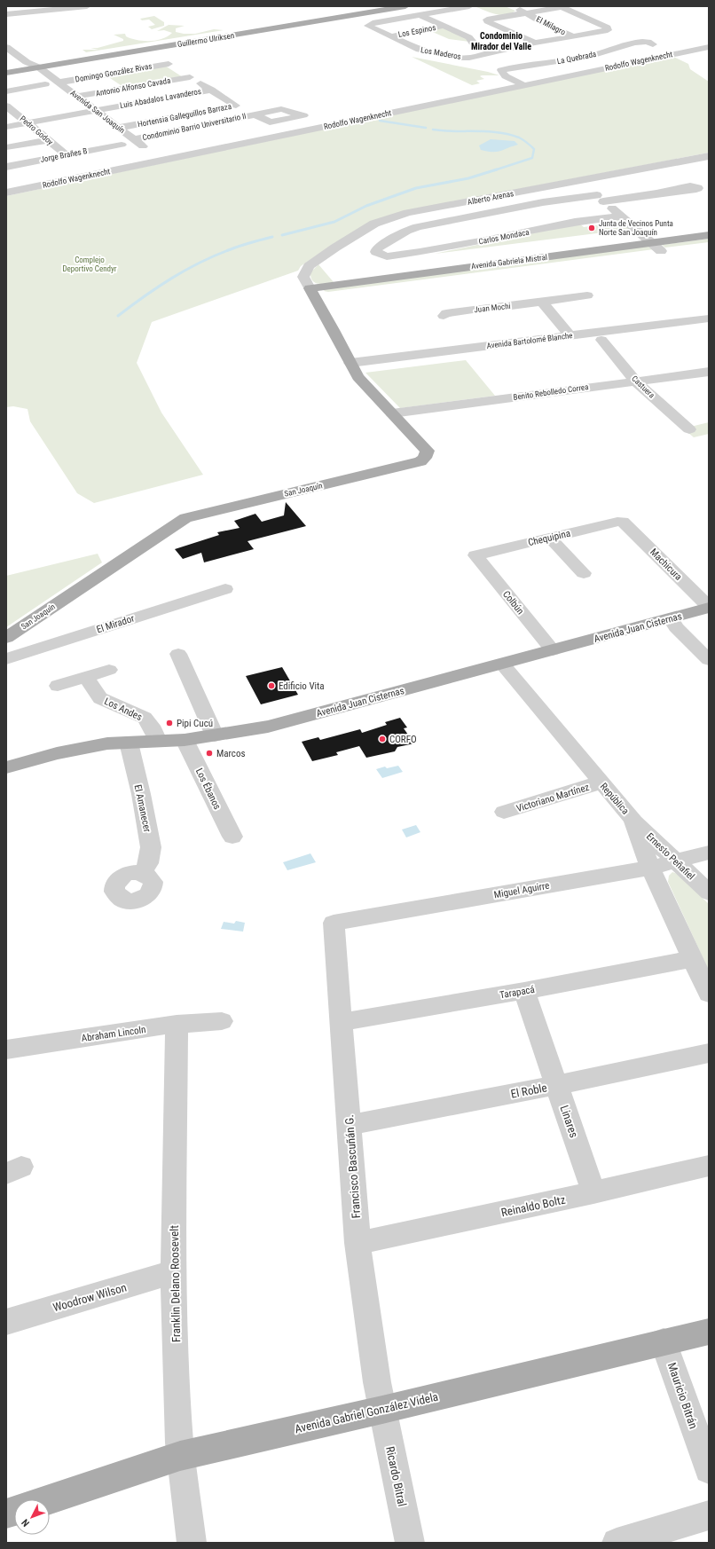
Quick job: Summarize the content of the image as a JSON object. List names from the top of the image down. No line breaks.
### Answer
{"streets":{"main road":["Guillermo Ulriksen","Avenida Gabriela Mistral","San Joaquín","Avenida Juan Cisternas","Avenida Gabriel González Videla"],"street":["El Milagro","Los Espinos","Los Maderos","La Quebrada","Rodolfo Wagenknecht","Domingo González Rivas","Antonio Alfonso Cavada","Luis Abadalos Lavanderos","Avenida San Joaquín","Hortensia Galleguillos Barraza","Condominio Barrio Universitario II","Pedro Godoy","Jorge Brañes B","Alberto Arenas","Carlos Mondaca","Juan Mochi","Avenida Bartolomé Blanche","Castuera","Benito Rebolledo Correa","Chequipina","Machicura","Colbún","El Mirador","Los Andes","Los Ébanos","Victoriano Martínez","República","El Amanecer","Ernesto Peñafiel","Miguel Aguirre","Tarapacá","Abraham Lincoln","El Roble","Linares","Francisco Bascuñán G.","Reinaldo Boltz","Franklin Delano Roosevelt","Woodrow Wilson","Mauricio Bitrán","Ricardo Bitral"]},"crossings":[["El Milagro","Los Maderos"],["Los Espinos","Los Maderos"],["Guillermo Ulriksen","Avenida San Joaquín"],["La Quebrada","Rodolfo Wagenknecht"],["Rodolfo Wagenknecht","Avenida San Joaquín"],["Domingo González Rivas","Avenida San Joaquín"],["Antonio Alfonso Cavada","Avenida San Joaquín"],["Luis Abadalos Lavanderos","Avenida San Joaquín"],["Luis Abadalos Lavanderos","Pedro Godoy"],["Avenida San Joaquín","Hortensia Galleguillos Barraza"],["Avenida San Joaquín","Condominio Barrio Universitario II"],["Avenida San Joaquín","Jorge Brañes B"],["Pedro Godoy","Jorge Brañes B"],["Alberto Arenas","Avenida Gabriela Mistral"],["Alberto Arenas","San Joaquín"],["Avenida Gabriela Mistral","San Joaquín"],["Avenida Bartolomé Blanche","Castuera"],["Avenida Bartolomé Blanche","San Joaquín"],["Castuera","Benito Rebolledo Correa"],["Benito Rebolledo Correa","San Joaquín"],["Chequipina","Machicura"],["Chequipina","Colbún"],["Machicura","Avenida Juan Cisternas"],["Colbún","Avenida Juan Cisternas"],["Avenida Juan Cisternas","Los Andes"],["Avenida Juan Cisternas","Los Ébanos"],["Avenida Juan Cisternas","República"],["Avenida Juan Cisternas","El Amanecer"],["Victoriano Martínez","República"],["República","Ernesto Peñafiel"],["República","Miguel Aguirre"],["República","Tarapacá"],["Ernesto Peñafiel","Miguel Aguirre"],["Miguel Aguirre","Francisco Bascuñán G."],["Tarapacá","Linares"],["Tarapacá","Francisco Bascuñán G."],["Abraham Lincoln","Franklin Delano Roosevelt"],["El Roble","Linares"],["El Roble","Francisco Bascuñán G."],["Linares","Reinaldo Boltz"],["Francisco Bascuñán G.","Reinaldo Boltz"],["Francisco Bascuñán G.","Avenida Gabriel González Videla"],["Francisco Bascuñán G.","Ricardo Bitral"],["Franklin Delano Roosevelt","Woodrow Wilson"],["Franklin Delano Roosevelt","Avenida Gabriel González Videla"],["Mauricio Bitrán","Avenida Gabriel González Videla"],["Avenida Gabriel González Videla","Ricardo Bitral"]],"districts":["Condominio Mirador del Valle"],"parks":["Complejo Deportivo Cendyr"],"places":["Junta de Vecinos Punta Norte San Joaquín","Edificio Vita","Pipi Cucú","CORFO","Marcos"],"north":"bottom left"}
